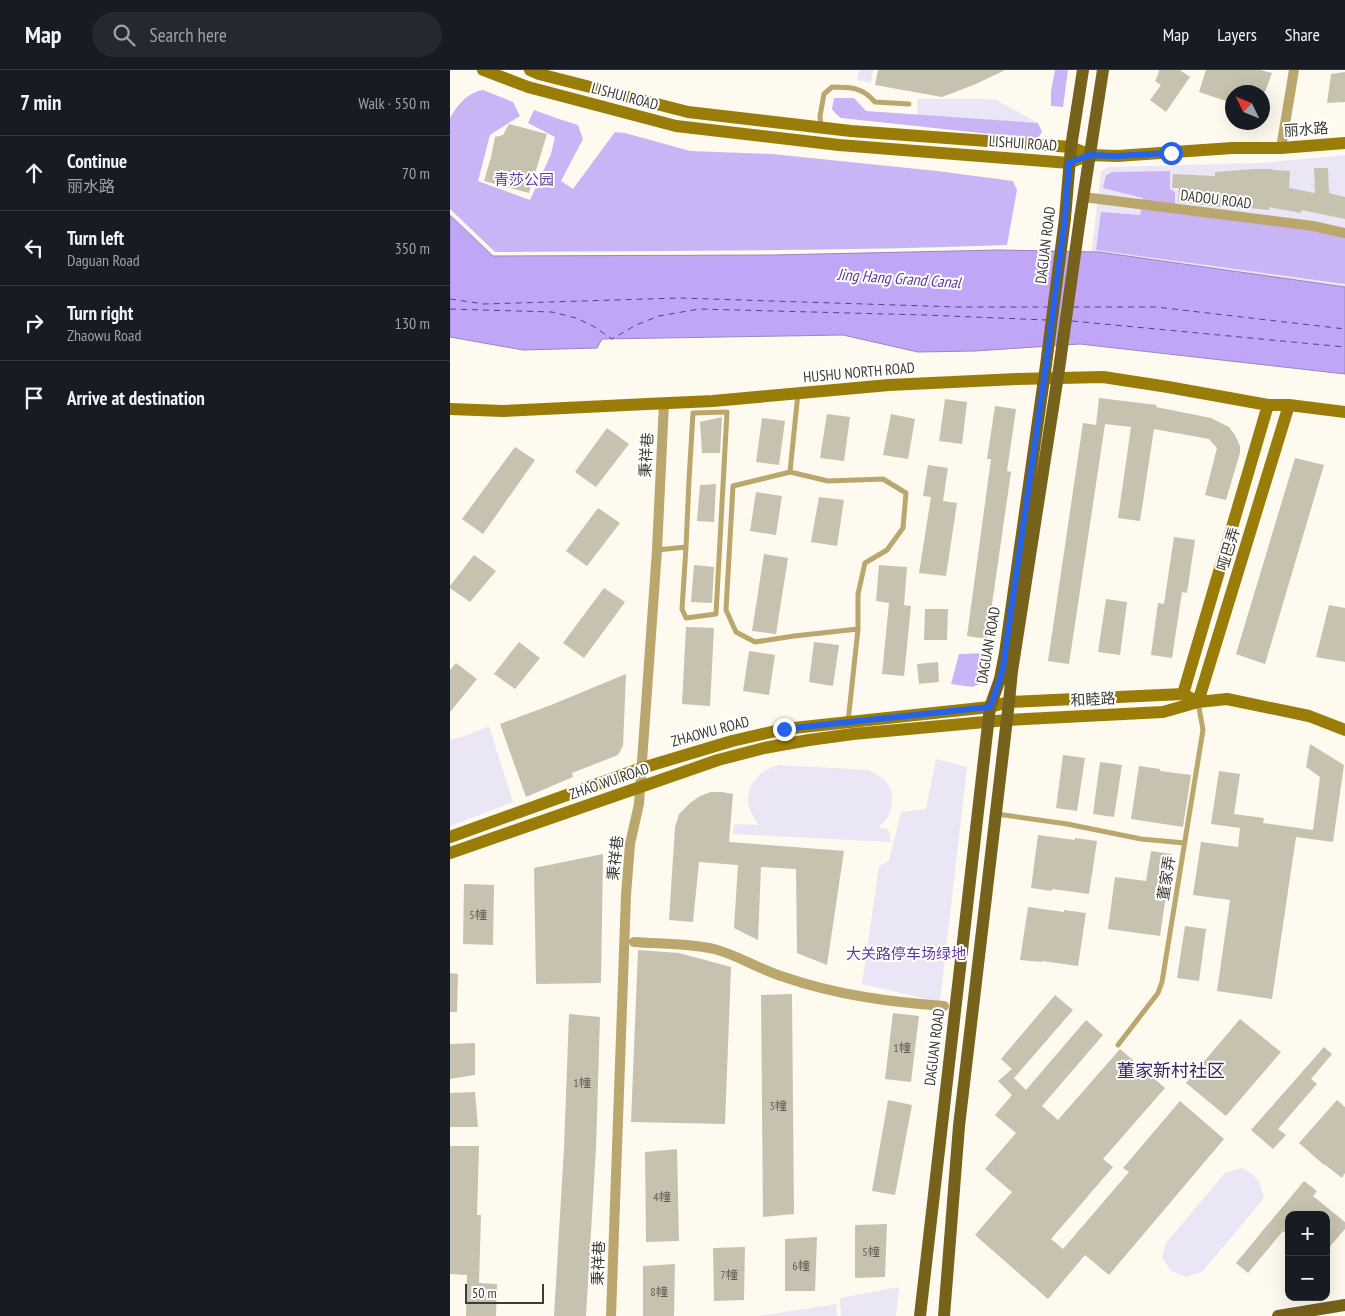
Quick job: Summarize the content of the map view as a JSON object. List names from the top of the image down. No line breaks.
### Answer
{"streets":{"main road":["LISHUI ROAD","丽水路","DAGUAN ROAD","HUSHU NORTH ROAD","哑巴弄","和睦路","ZHAOWU ROAD","ZHAO WU ROAD"],"street":["DADOU ROAD","秉祥巷"],"lane":["董家弄"]},"crossings":[["LISHUI ROAD","丽水路"],["LISHUI ROAD","DAGUAN ROAD"],["丽水路","DAGUAN ROAD"],["DADOU ROAD","DAGUAN ROAD"],["DAGUAN ROAD","和睦路"],["DAGUAN ROAD","ZHAOWU ROAD"],["DAGUAN ROAD","ZHAO WU ROAD"],["HUSHU NORTH ROAD","秉祥巷"],["HUSHU NORTH ROAD","哑巴弄"],["秉祥巷","ZHAOWU ROAD"],["秉祥巷","ZHAO WU ROAD"],["哑巴弄","和睦路"],["哑巴弄","董家弄"],["和睦路","ZHAOWU ROAD"],["和睦路","ZHAO WU ROAD"],["和睦路","董家弄"]],"districts":["董家新村社区"],"water":["Jing Hang Grand Canal"],"parks":["青莎公园","大关路停车场绿地"],"house_numbers":["5幢","1幢","1幢","3幢","4幢","5幢","6幢","7幢","8幢"],"scale_bar":"50 m","north":"top left","page":{"header":"Map","search":"Search here","nav":["Map","Layers","Share"],"heading":["7 min","Walk · 550 m"],"list":[["Continue","丽水路","70 m"],["Turn left","Daguan Road","350 m"],["Turn right","Zhaowu Road","130 m"],"Arrive at destination"],"map_buttons":["+","−"],"scale":"50 m"}}
